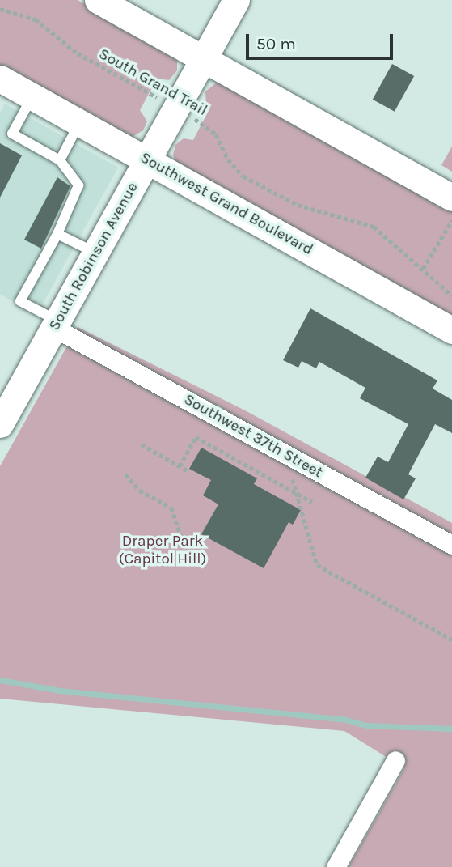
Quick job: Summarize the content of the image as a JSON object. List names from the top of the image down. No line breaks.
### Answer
{"streets":{"street":["Southwest Grand Boulevard","South Robinson Avenue","Southwest 37th Street"],"path":["South Grand Trail"]},"crossings":[["South Grand Trail","South Robinson Avenue"],["Southwest Grand Boulevard","South Robinson Avenue"],["South Robinson Avenue","Southwest 37th Street"]],"parks":["Draper Park (Capitol Hill)"],"scale_bar":"50 m"}
